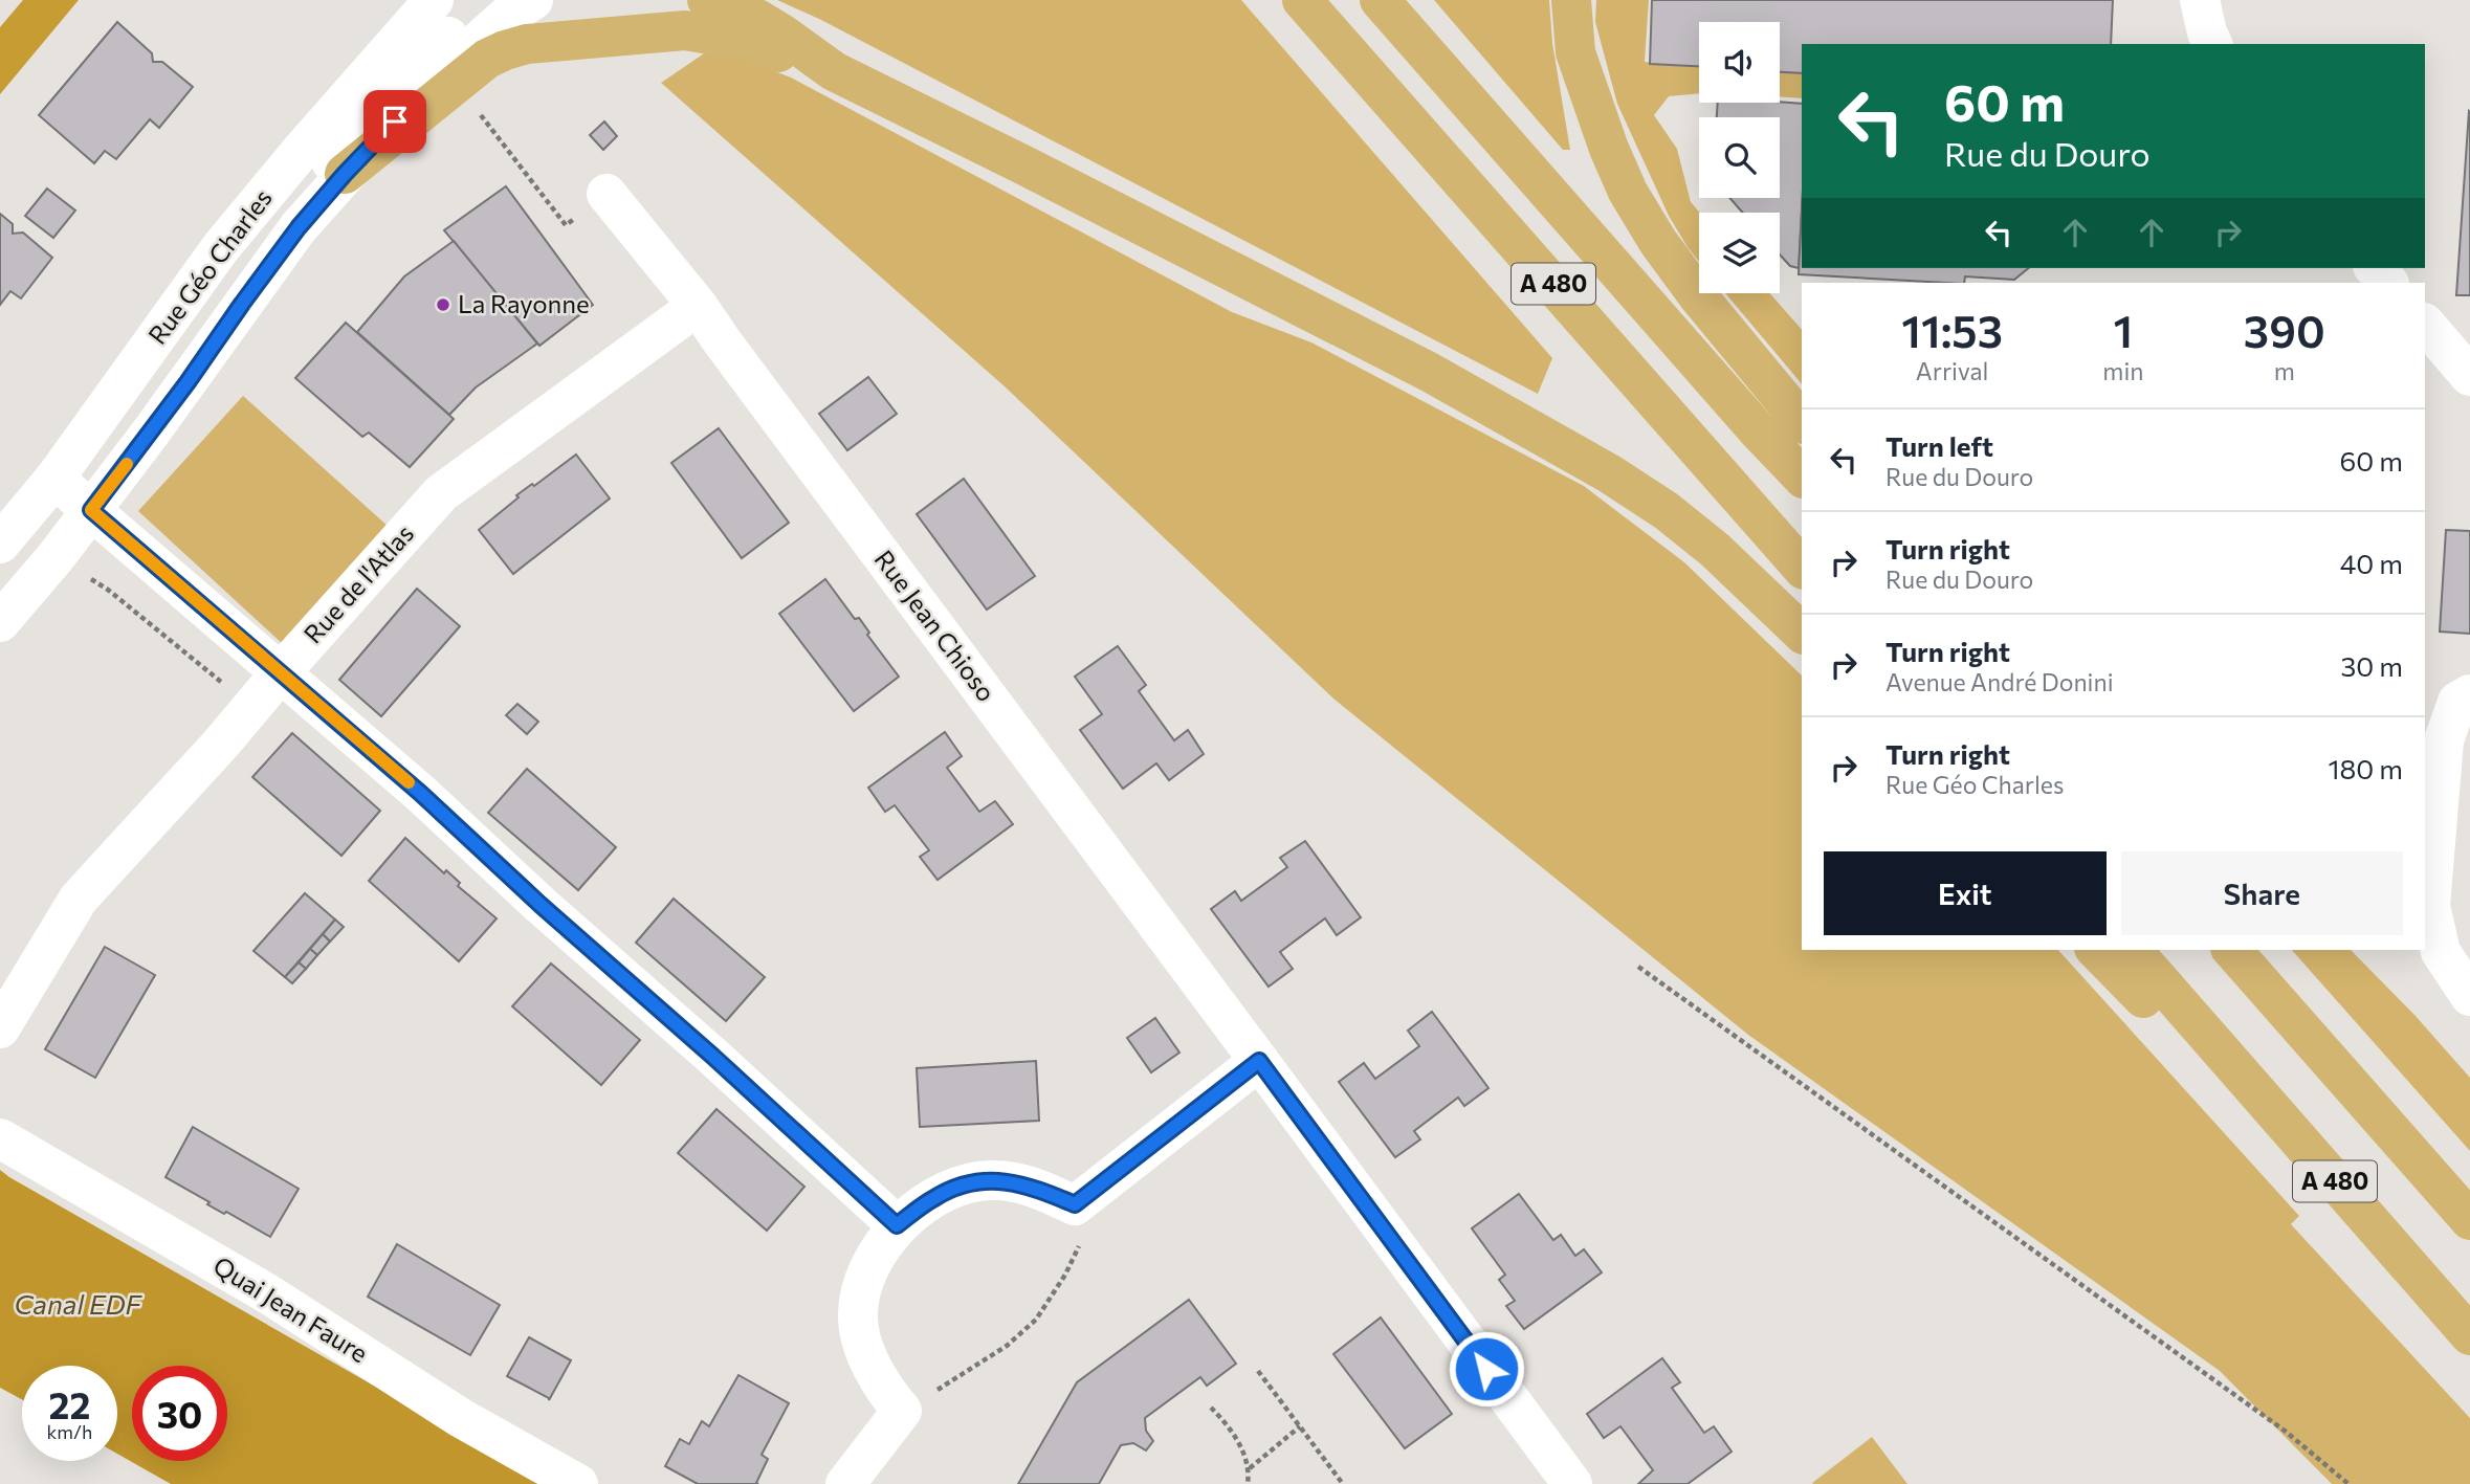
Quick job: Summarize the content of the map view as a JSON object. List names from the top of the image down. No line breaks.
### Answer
{"streets":{"highway":["A 480"],"street":["Rue Géo Charles","Rue de l'Atlas","Rue Jean Chioso","Quai Jean Faure"]},"crossings":[["Rue de l'Atlas","Rue Jean Chioso"]],"water":["Canal EDF"],"places":["La Rayonne"],"page":{"turn":["60 m","Rue du Douro"],"eta":["11:53","Arrival","1","min","390","m"],"list":[{"name":"Turn left","note":"Rue du Douro","value":"60 m"},{"name":"Turn right","note":"Rue du Douro","value":"40 m"},{"name":"Turn right","note":"Avenue André Donini","value":"30 m"},{"name":"Turn right","note":"Rue Géo Charles","value":"180 m"}],"buttons":["Exit","Share"],"speed":"22 km/h","limit":"30"}}
